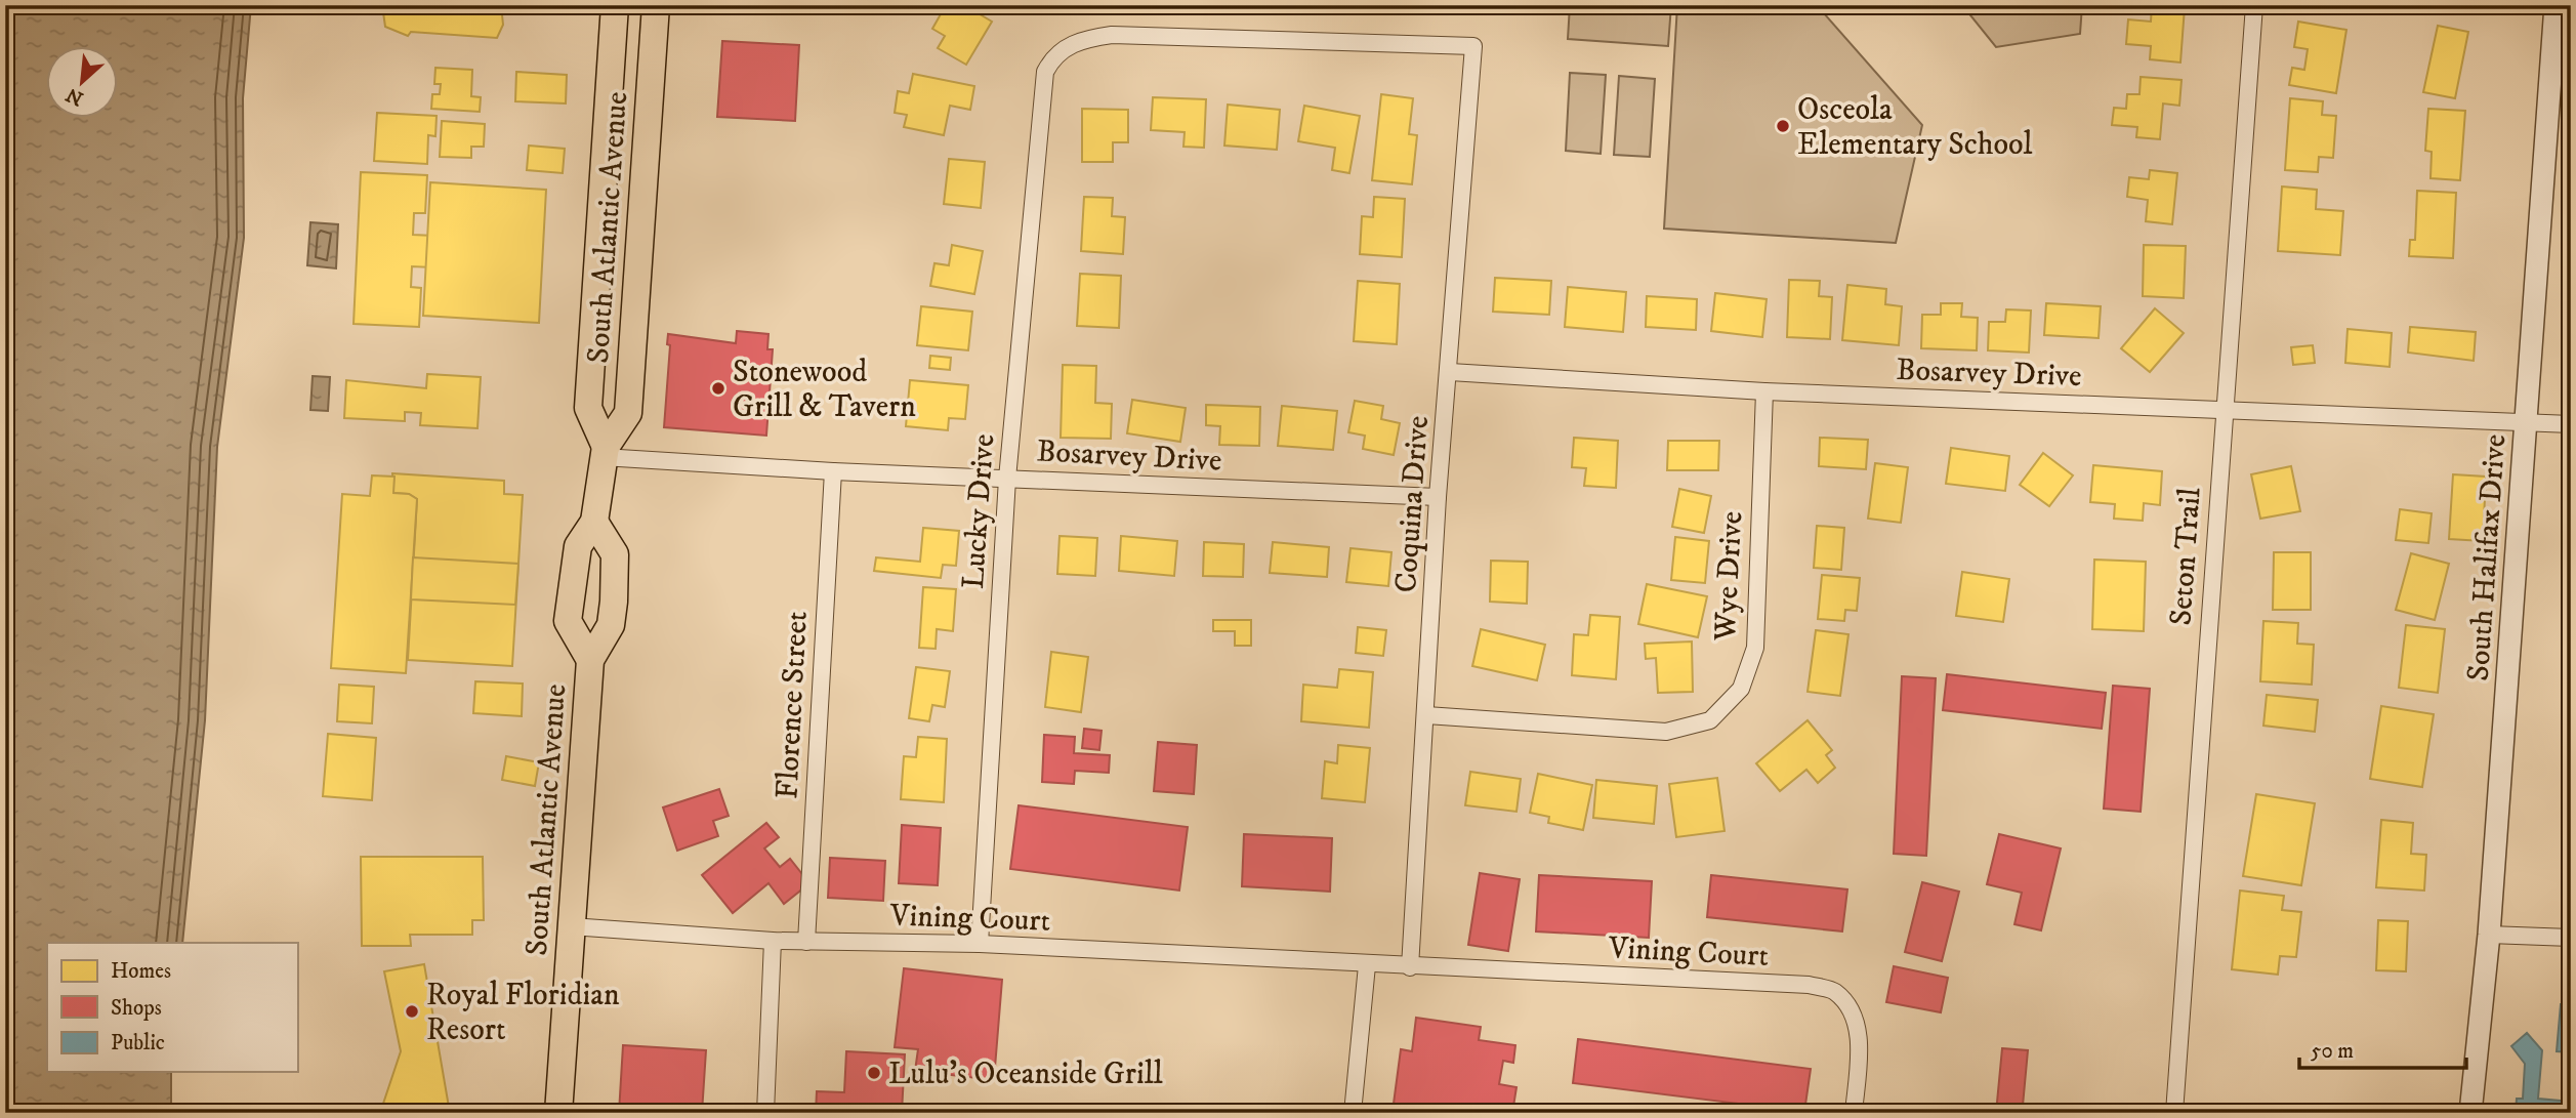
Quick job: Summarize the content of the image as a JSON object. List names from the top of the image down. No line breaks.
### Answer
{"streets":{"main road":["South Atlantic Avenue"],"street":["Bosarvey Drive","Coquina Drive","Lucky Drive","Seton Trail","South Halifax Drive","Wye Drive","Florence Street","Vining Court"]},"crossings":[["South Atlantic Avenue","Bosarvey Drive"],["South Atlantic Avenue","Vining Court"],["Bosarvey Drive","Coquina Drive"],["Bosarvey Drive","Lucky Drive"],["Bosarvey Drive","Seton Trail"],["Bosarvey Drive","South Halifax Drive"],["Bosarvey Drive","Wye Drive"],["Bosarvey Drive","Florence Street"],["Coquina Drive","Lucky Drive"],["Coquina Drive","Wye Drive"],["Coquina Drive","Vining Court"],["Lucky Drive","Vining Court"],["Florence Street","Vining Court"]],"places":["Osceola Elementary School","Stonewood Grill & Tavern","Royal Floridian Resort","Lulu's Oceanside Grill"],"legend":["Homes","Shops","Public"],"scale_bar":"50 m","north":"bottom left"}
